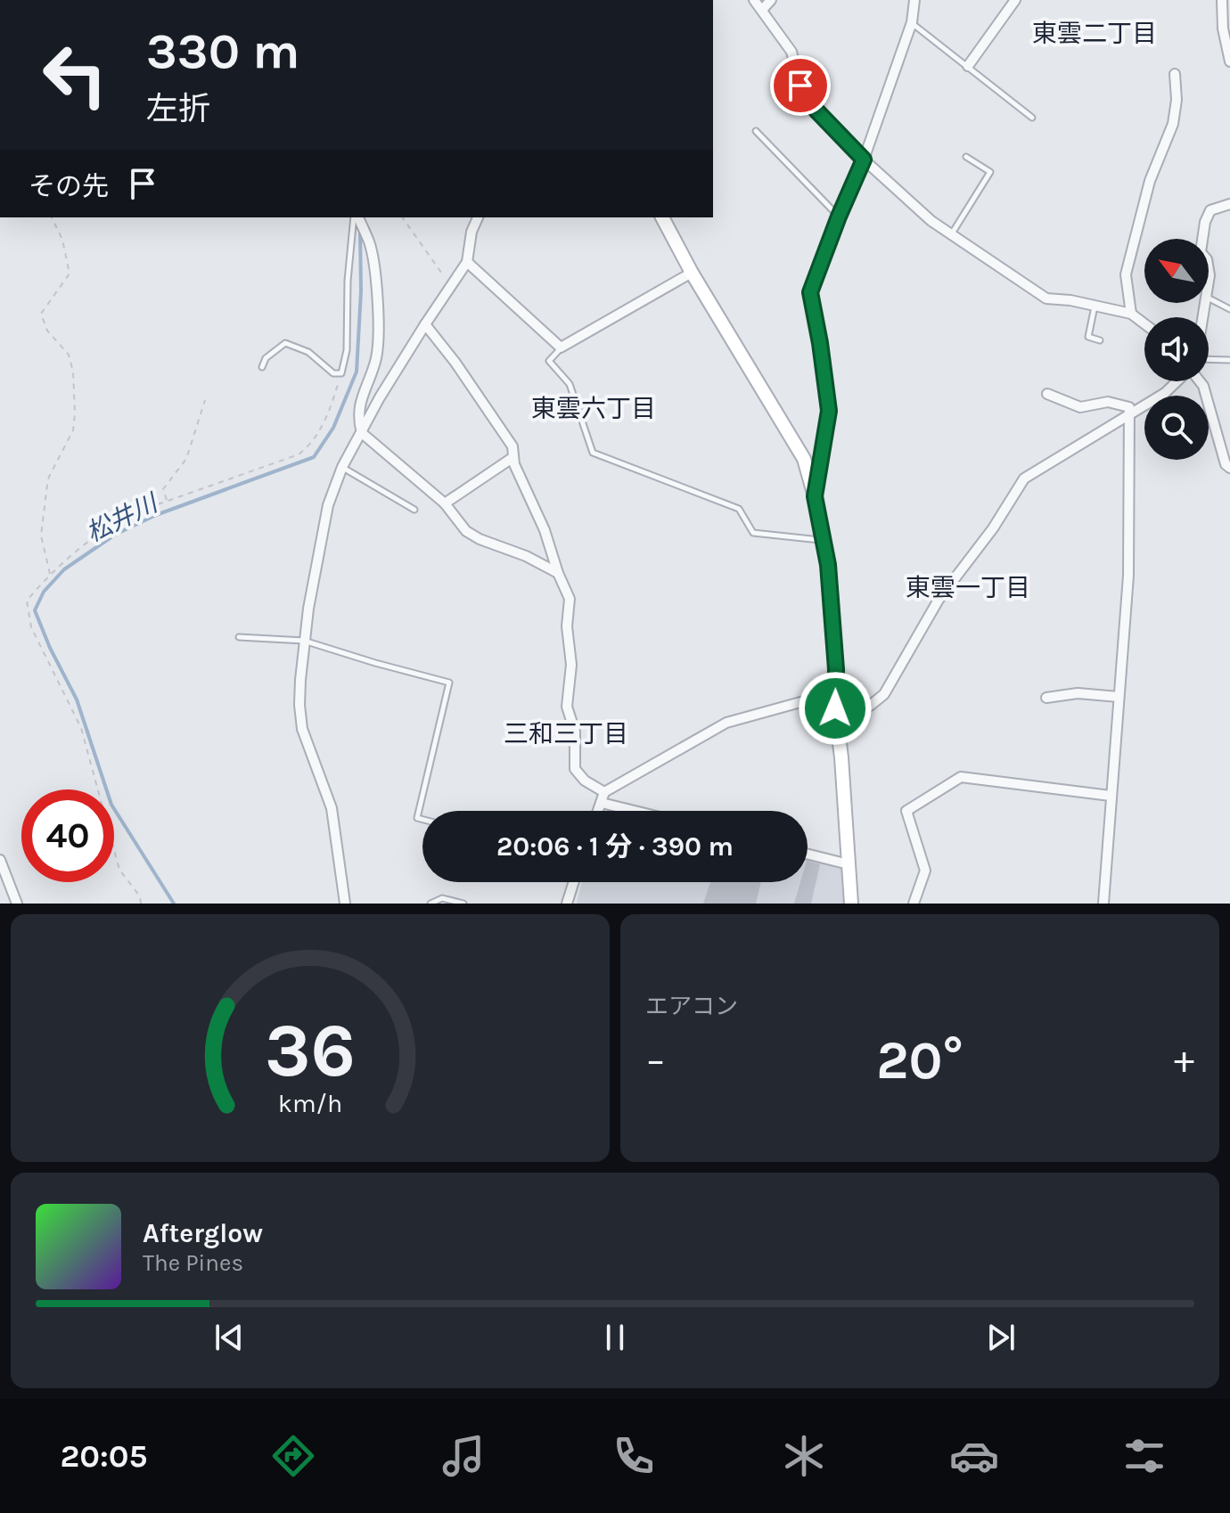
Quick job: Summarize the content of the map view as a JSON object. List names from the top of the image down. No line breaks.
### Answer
{"districts":["東雲二丁目","東雲六丁目","東雲一丁目","三和三丁目"],"water":["松井川"],"north":"top left","page":{"turn":["330 m","左折"],"then":"その先","limit":"40","trip":"20:06 · 1 分 · 390 m","tile":"エアコン","heat":["−","20°","+"],"song":["Afterglow","The Pines"],"tabs":"20:05","gauge":["36","km/h"]}}
